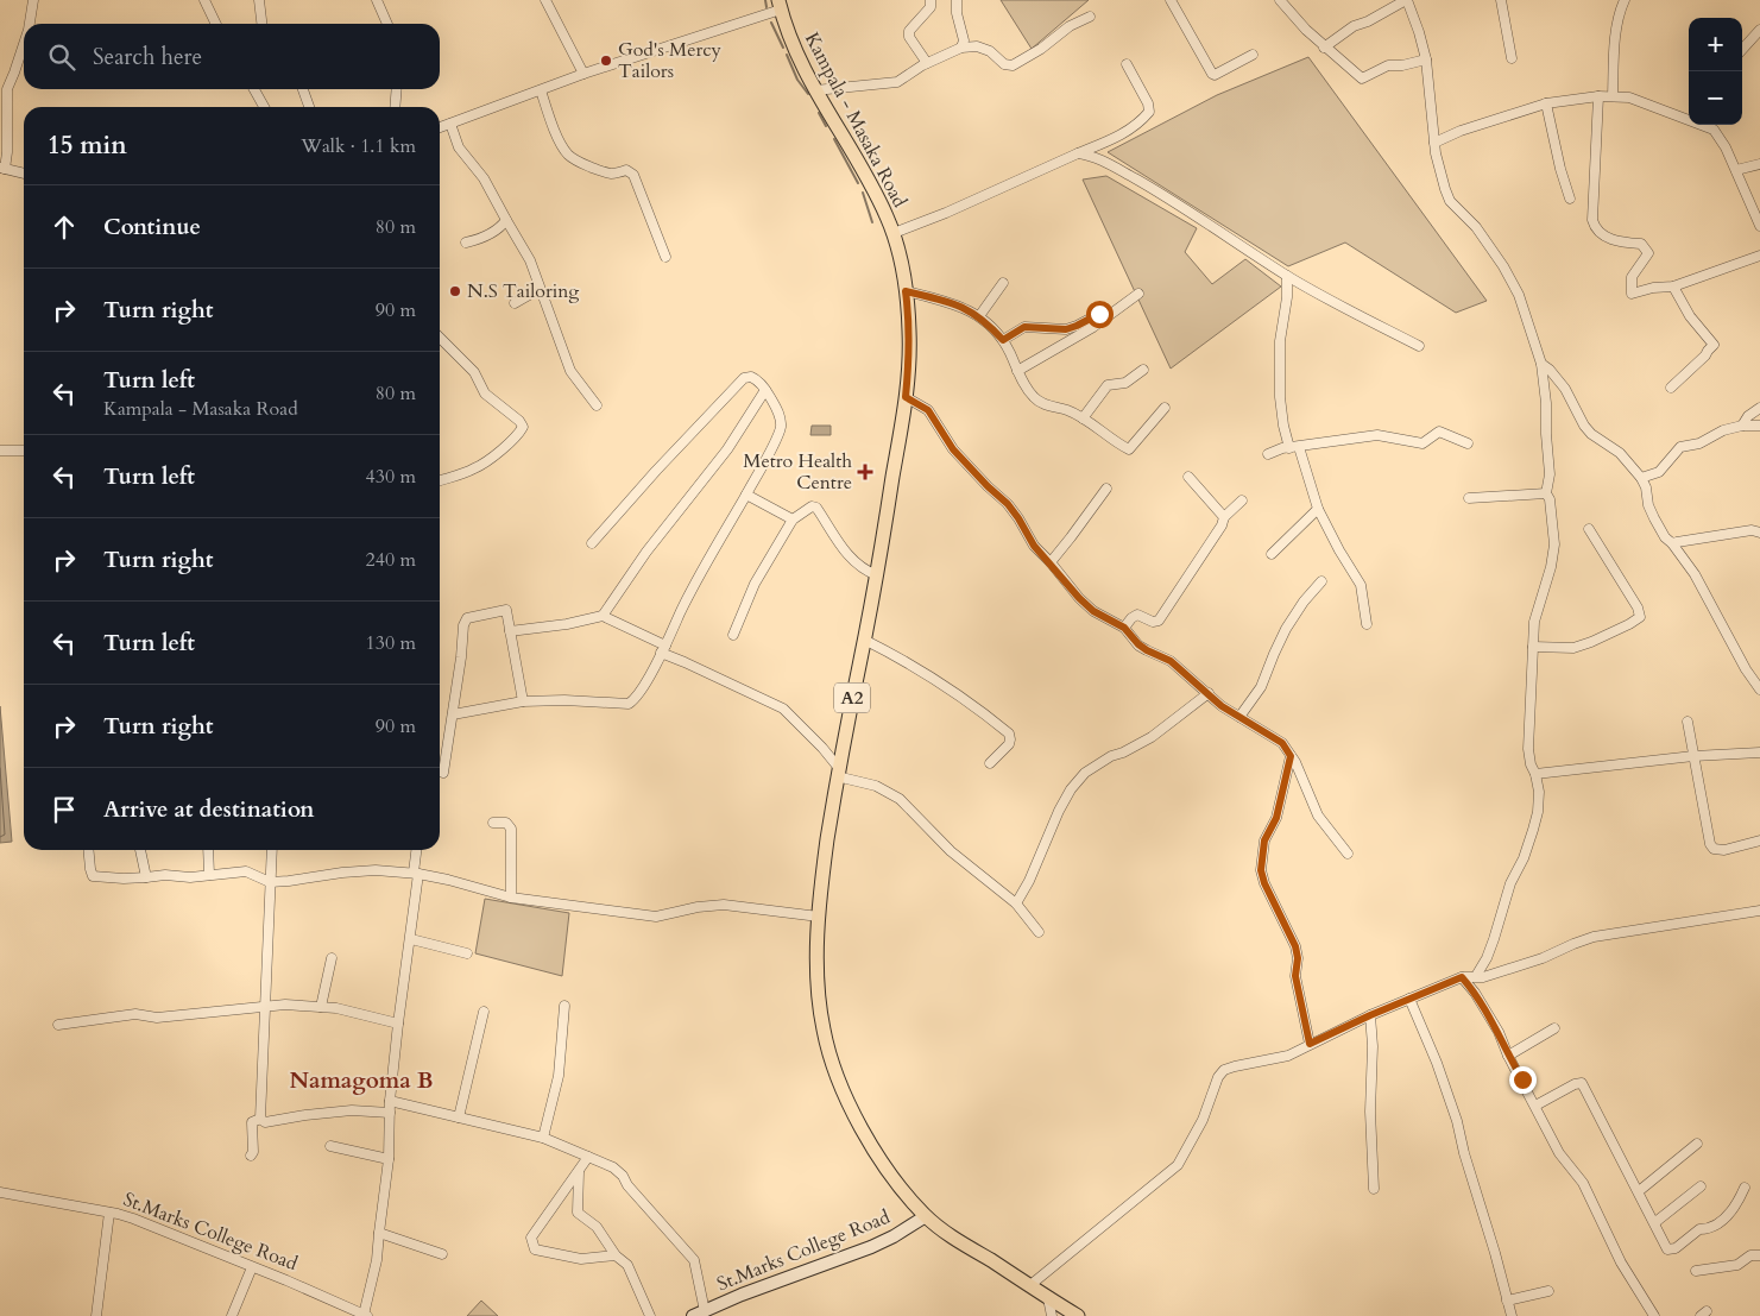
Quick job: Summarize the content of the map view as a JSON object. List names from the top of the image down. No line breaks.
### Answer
{"streets":{"main road":["Kampala - Masaka Road","A2","St.Marks College Road"]},"crossings":[["Kampala - Masaka Road","St.Marks College Road"]],"districts":["Namagoma B"],"places":{"other":["God's Mercy Tailors","N.S Tailoring"],"health":["Metro Health Centre"]},"page":{"map_buttons":["+","−"],"search":"Search here","heading":["15 min","Walk · 1.1 km"],"list":[["Continue","80 m"],["Turn right","90 m"],["Turn left","Kampala - Masaka Road","80 m"],["Turn left","430 m"],["Turn right","240 m"],["Turn left","130 m"],["Turn right","90 m"],"Arrive at destination"]}}
